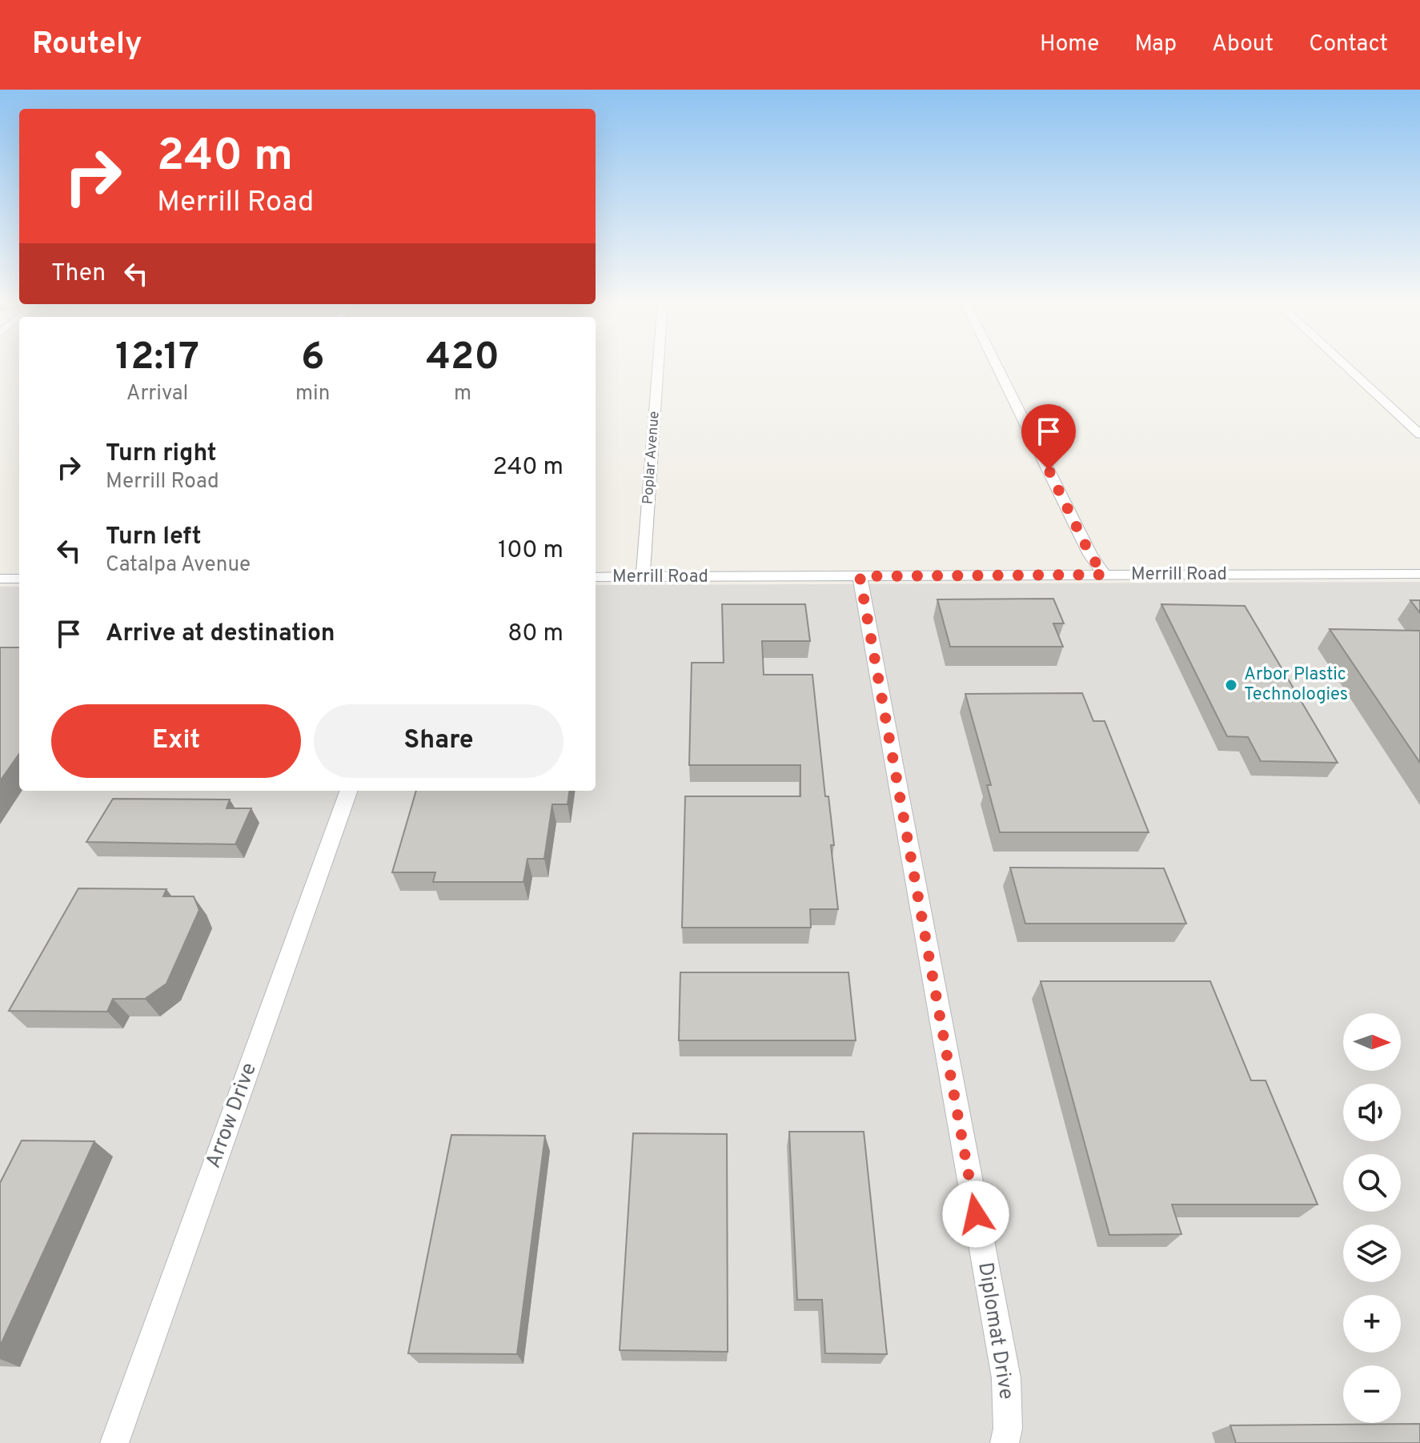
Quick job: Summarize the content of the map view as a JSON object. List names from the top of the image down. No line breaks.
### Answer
{"streets":{"street":["Poplar Avenue","Merrill Road","Arrow Drive","Diplomat Drive"]},"crossings":[["Poplar Avenue","Merrill Road"],["Merrill Road","Diplomat Drive"]],"places":["Arbor Plastic Technologies"],"north":"right","page":{"header":"Routely","nav":["Home","Map","About","Contact"],"turn":["240 m","Merrill Road"],"then":"Then","eta":["12:17","Arrival","6","min","420","m"],"list":[{"name":"Turn right","note":"Merrill Road","value":"240 m"},{"name":"Turn left","note":"Catalpa Avenue","value":"100 m"},{"name":"Arrive at destination","value":"80 m"}],"buttons":["Exit","Share"],"map_buttons":["+","−"]}}
